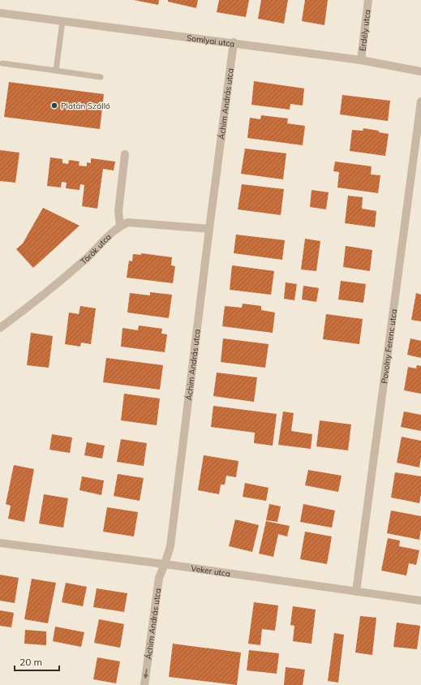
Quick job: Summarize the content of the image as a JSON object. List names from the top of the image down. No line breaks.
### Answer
{"streets":{"street":["Erdély utca","Somlyai utca","Áchim András utca","Török utca","Povolny Ferenc utca","Veker utca"]},"crossings":[["Erdély utca","Somlyai utca"],["Somlyai utca","Áchim András utca"],["Áchim András utca","Veker utca"],["Povolny Ferenc utca","Veker utca"]],"places":["Platán Szálló"],"scale_bar":"20 m"}
